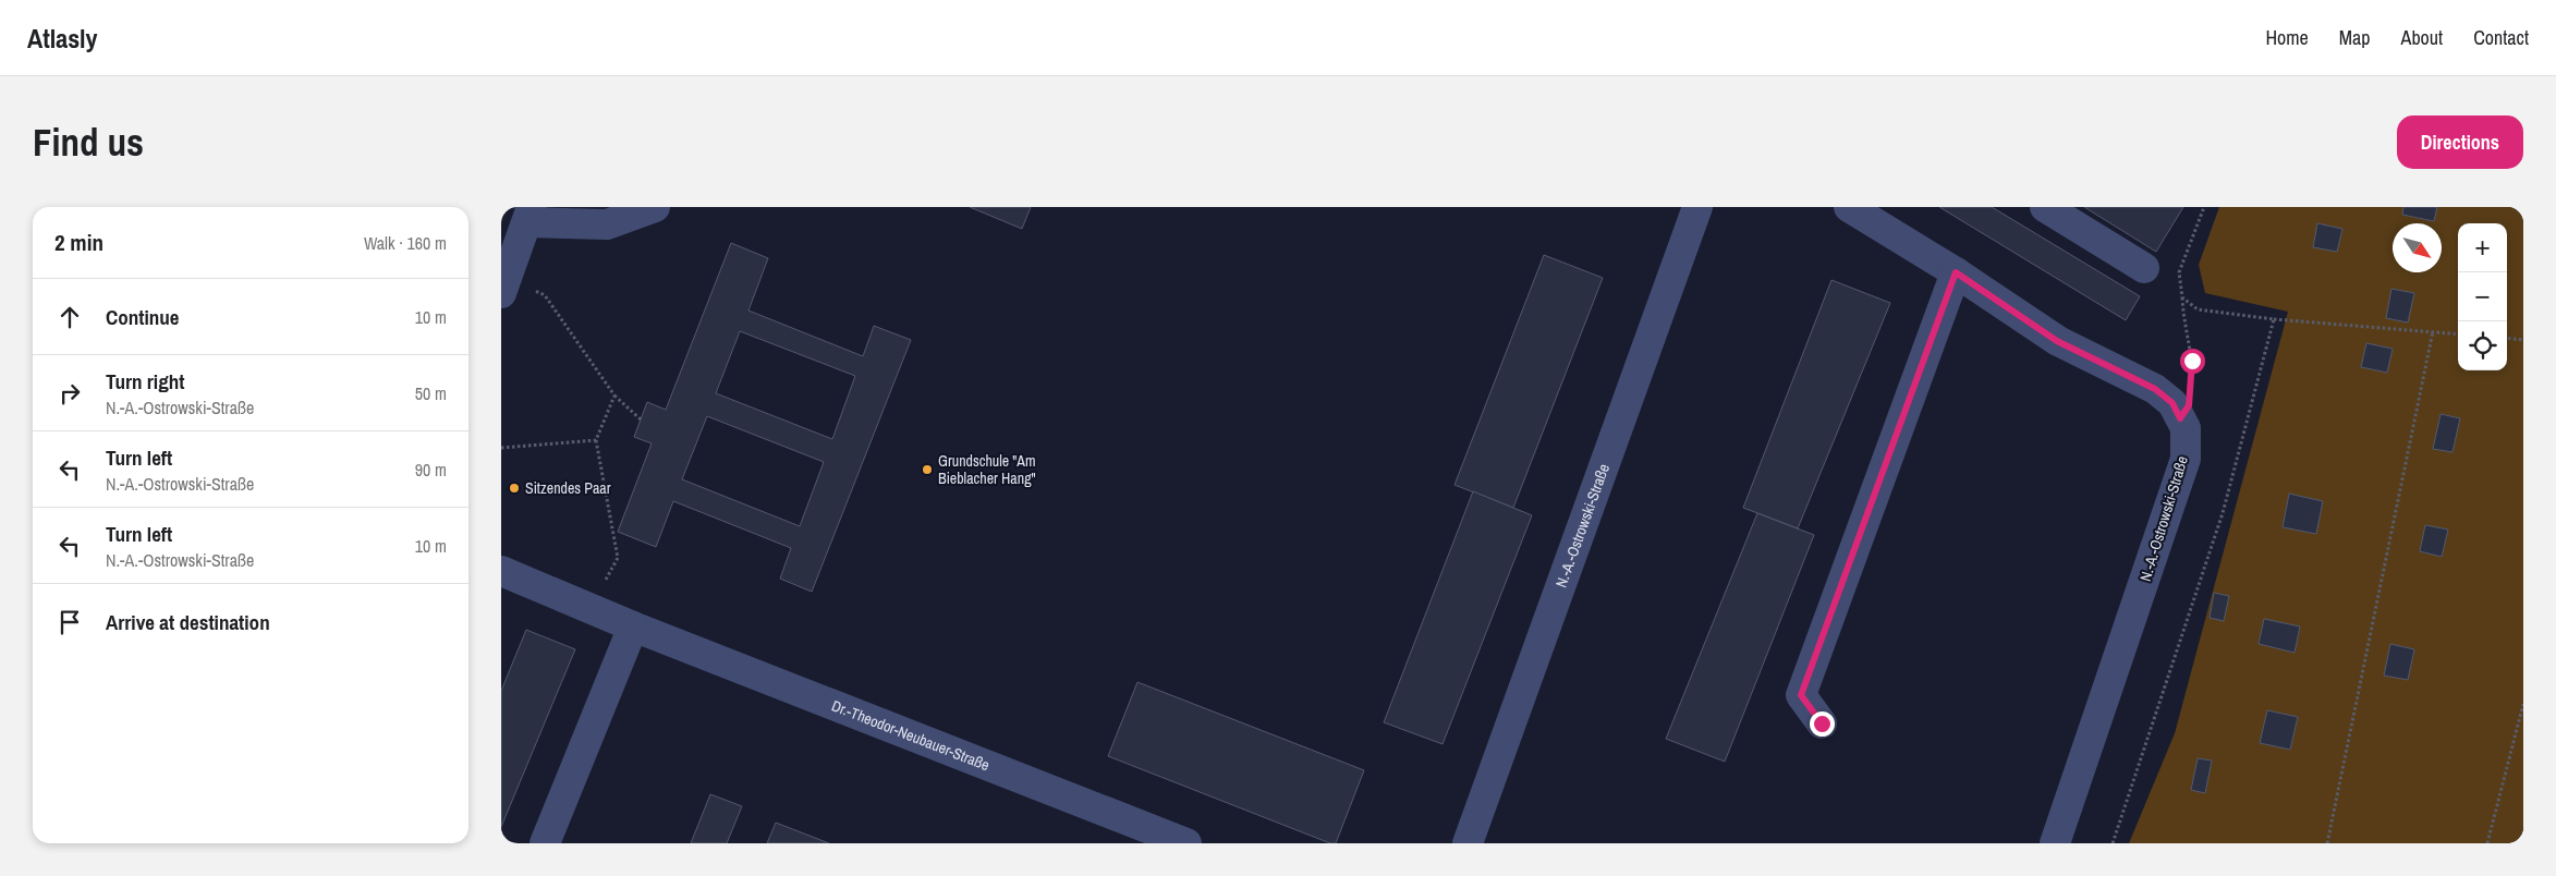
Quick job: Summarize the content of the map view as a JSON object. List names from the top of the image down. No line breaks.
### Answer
{"streets":{"street":["N.-A.-Ostrowski-Straße","Dr.-Theodor-Neubauer-Straße"]},"places":["Grundschule \"Am Bieblacher Hang\"","Sitzendes Paar"],"north":"bottom right","page":{"header":"Atlasly","nav":["Home","Map","About","Contact"],"buttons":"Directions","title":"Find us","heading":["2 min","Walk · 160 m"],"map_buttons":["+","−"],"list":[["Continue","10 m"],["Turn right","N.-A.-Ostrowski-Straße","50 m"],["Turn left","N.-A.-Ostrowski-Straße","90 m"],["Turn left","N.-A.-Ostrowski-Straße","10 m"],"Arrive at destination"]}}
